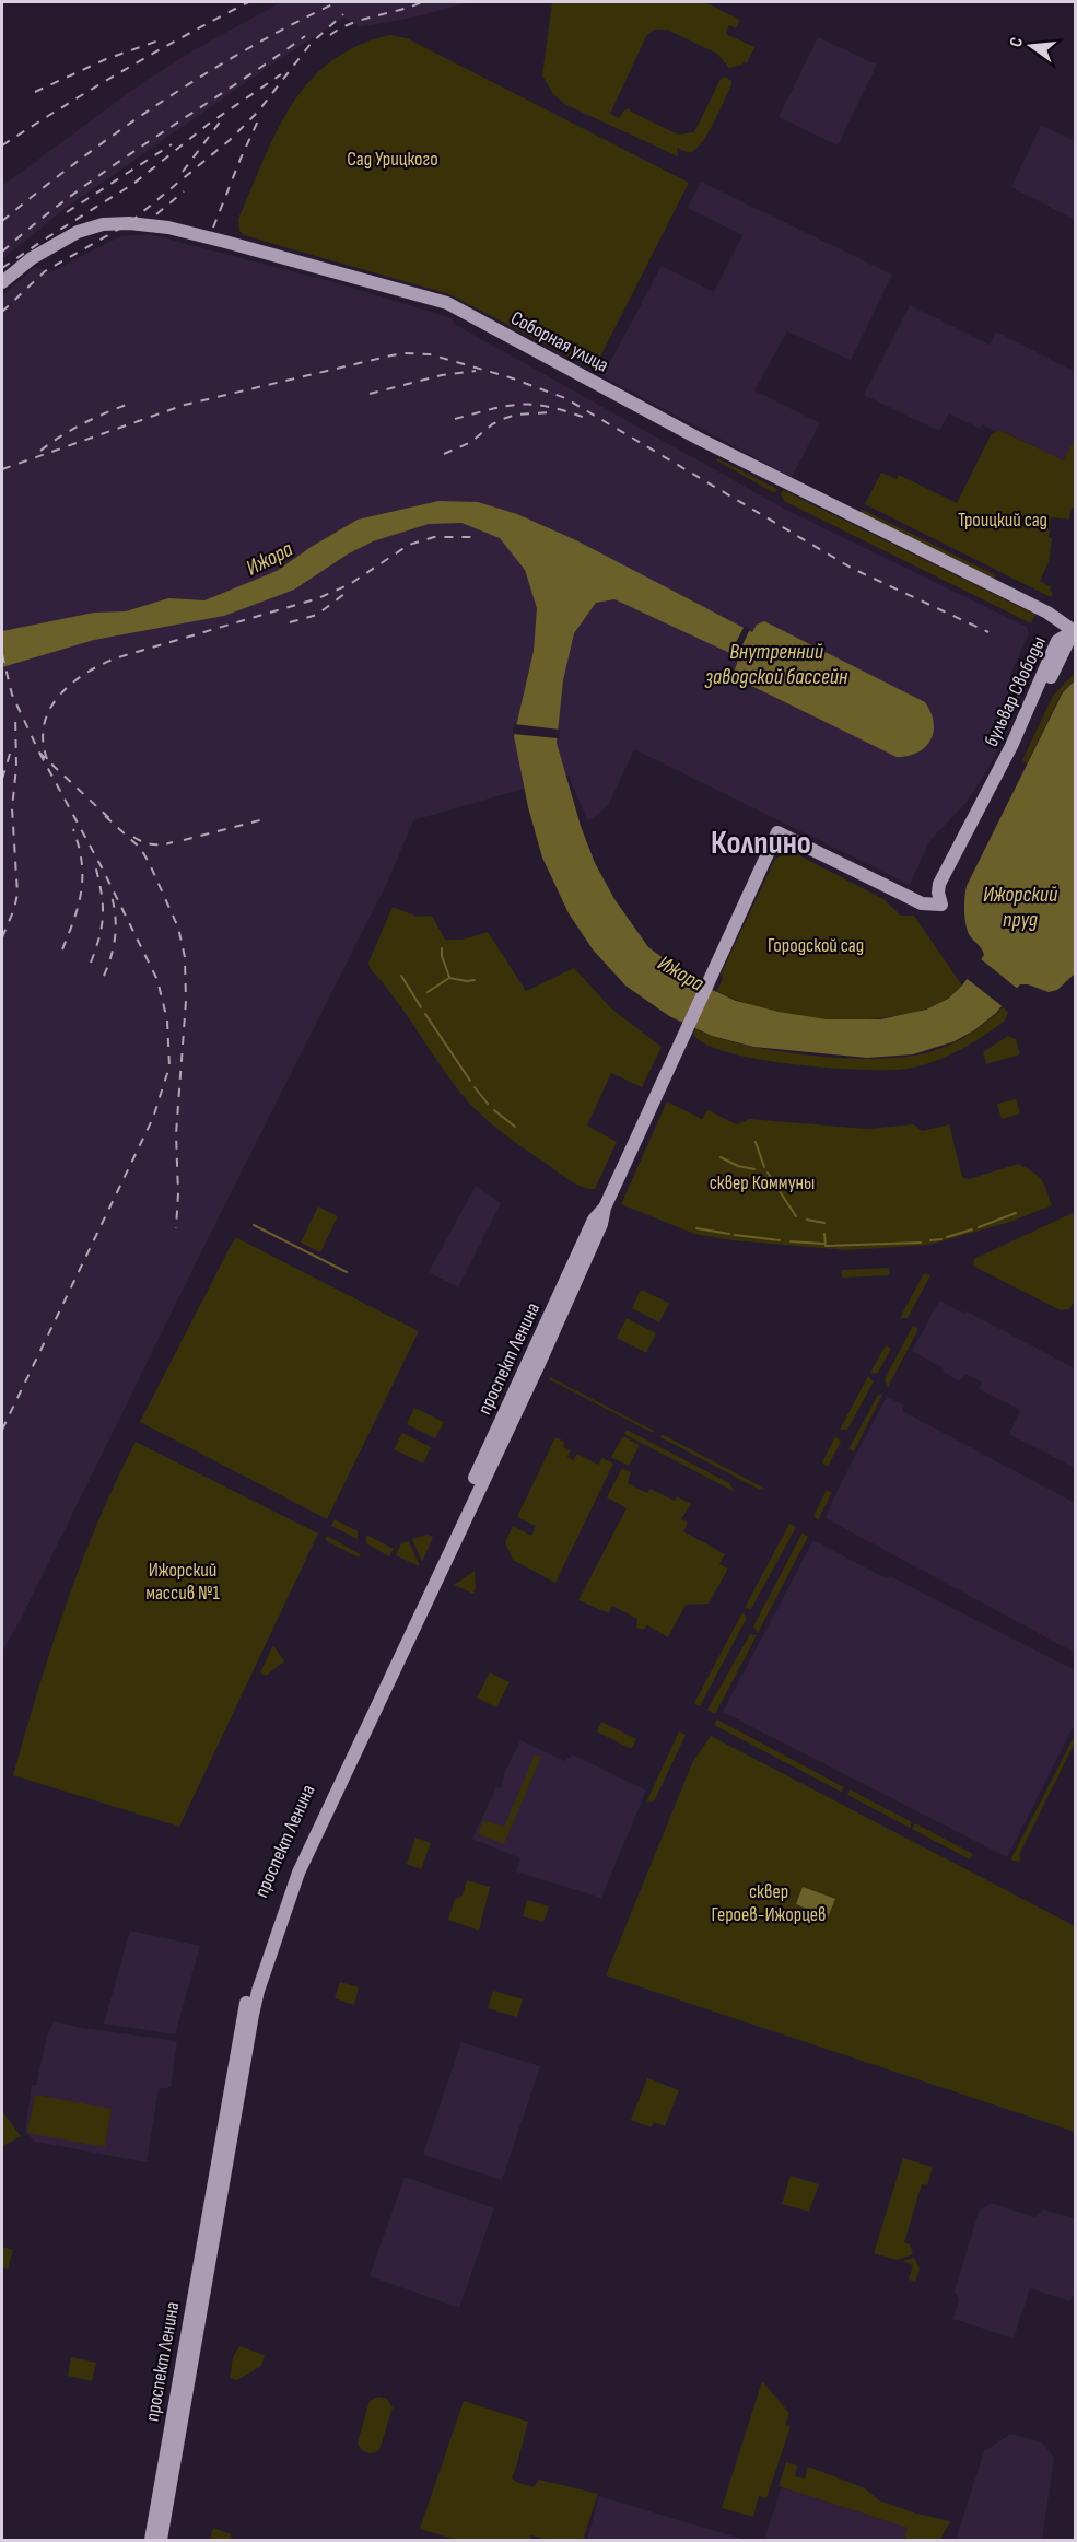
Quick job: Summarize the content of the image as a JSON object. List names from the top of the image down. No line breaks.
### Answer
{"streets":{"main road":["Соборная улица","бульвар Свободы","проспект Ленина"]},"crossings":[["Соборная улица","бульвар Свободы"],["бульвар Свободы","проспект Ленина"]],"districts":["Колпино"],"water":["Ижора","Внутренний заводской бассейн","Ижорский пруд"],"parks":["Сад Урицкого","Троицкий сад","Городской сад","сквер Коммуны","Ижорский массив №1","сквер Героев-Ижорцев"],"north":"left"}
